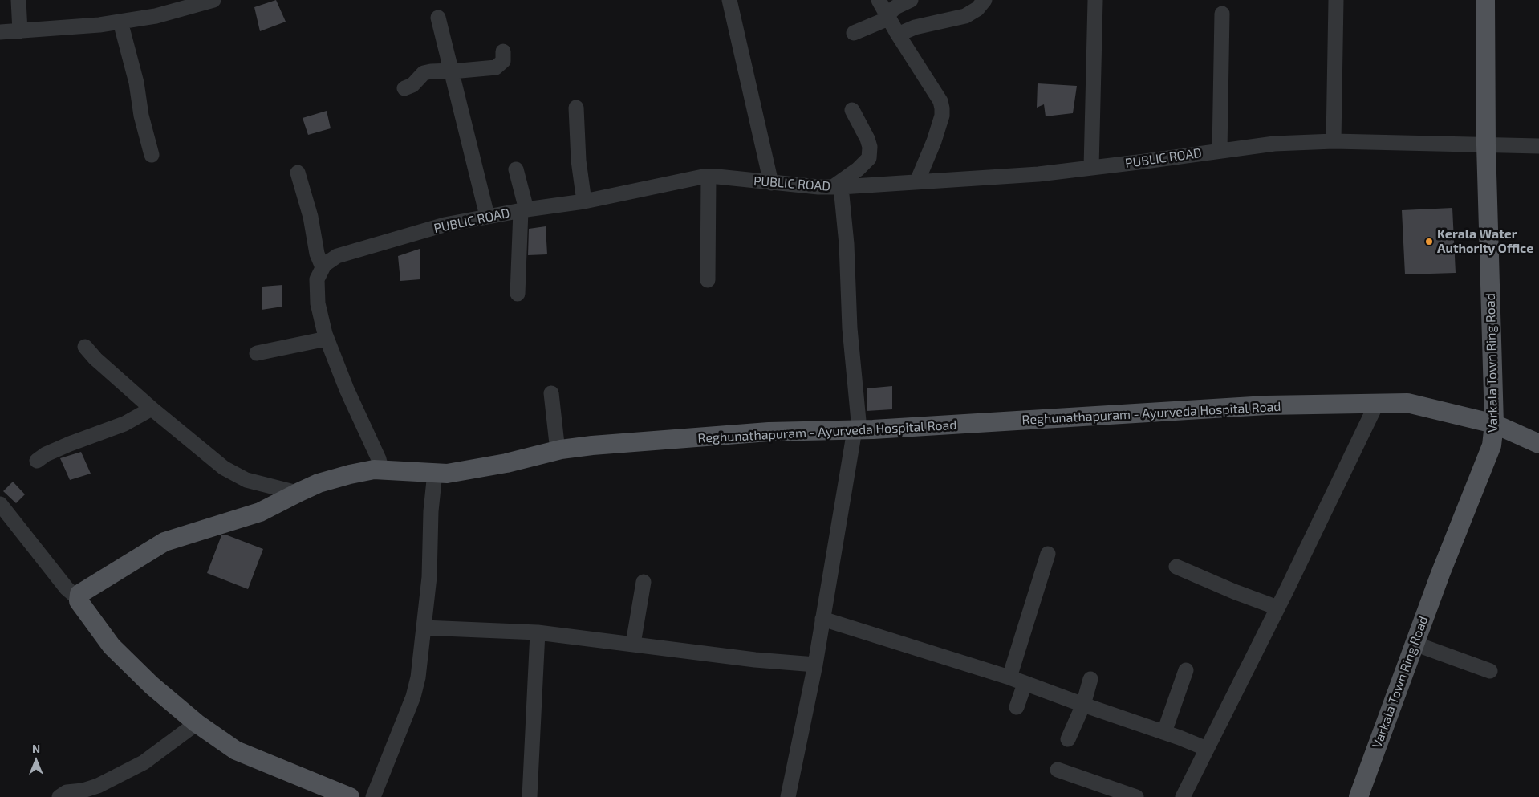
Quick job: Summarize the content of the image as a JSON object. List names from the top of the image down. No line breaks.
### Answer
{"streets":{"main road":["Varkala Town Ring Road","Reghunathapuram - Ayurveda Hospital Road"],"street":["PUBLIC ROAD"]},"crossings":[["PUBLIC ROAD","Varkala Town Ring Road"],["PUBLIC ROAD","Reghunathapuram - Ayurveda Hospital Road"],["Varkala Town Ring Road","Reghunathapuram - Ayurveda Hospital Road"]],"places":["Kerala Water Authority Office"],"north":"top"}
